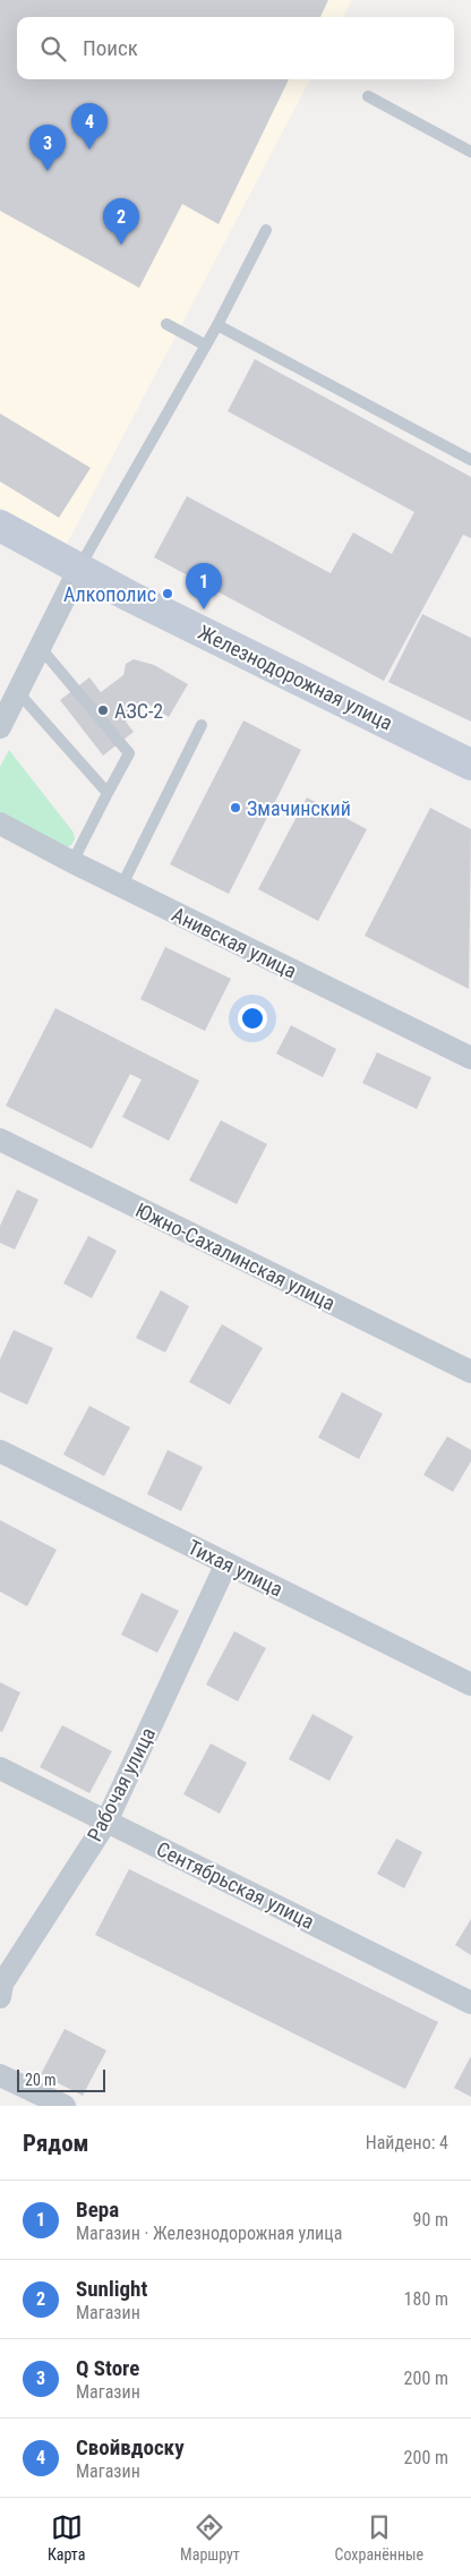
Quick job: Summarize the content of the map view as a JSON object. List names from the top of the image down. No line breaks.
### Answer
{"streets":{"main road":["Железнодорожная улица"],"street":["Анивская улица","Южно-Сахалинская улица","Тихая улица","Рабочая улица","Сентябрьская улица"]},"crossings":[["Тихая улица","Рабочая улица"],["Рабочая улица","Сентябрьская улица"]],"places":["Алкополис","АЗС-2","Змачинский"],"scale_bar":"20 m","page":{"search":"Поиск","pins":["4","3","2","1"],"scale":"20 m","heading":["Рядом","Найдено: 4"],"list":[{"mark":"1","name":"Вера","note":"Магазин · Железнодорожная улица","value":"90 m"},{"mark":"2","name":"Sunlight","note":"Магазин","value":"180 m"},{"mark":"3","name":"Q Store","note":"Магазин","value":"200 m"},{"mark":"4","name":"Свойвдоску","note":"Магазин","value":"200 m"}],"nav":["Карта","Маршрут","Сохранённые"]}}
